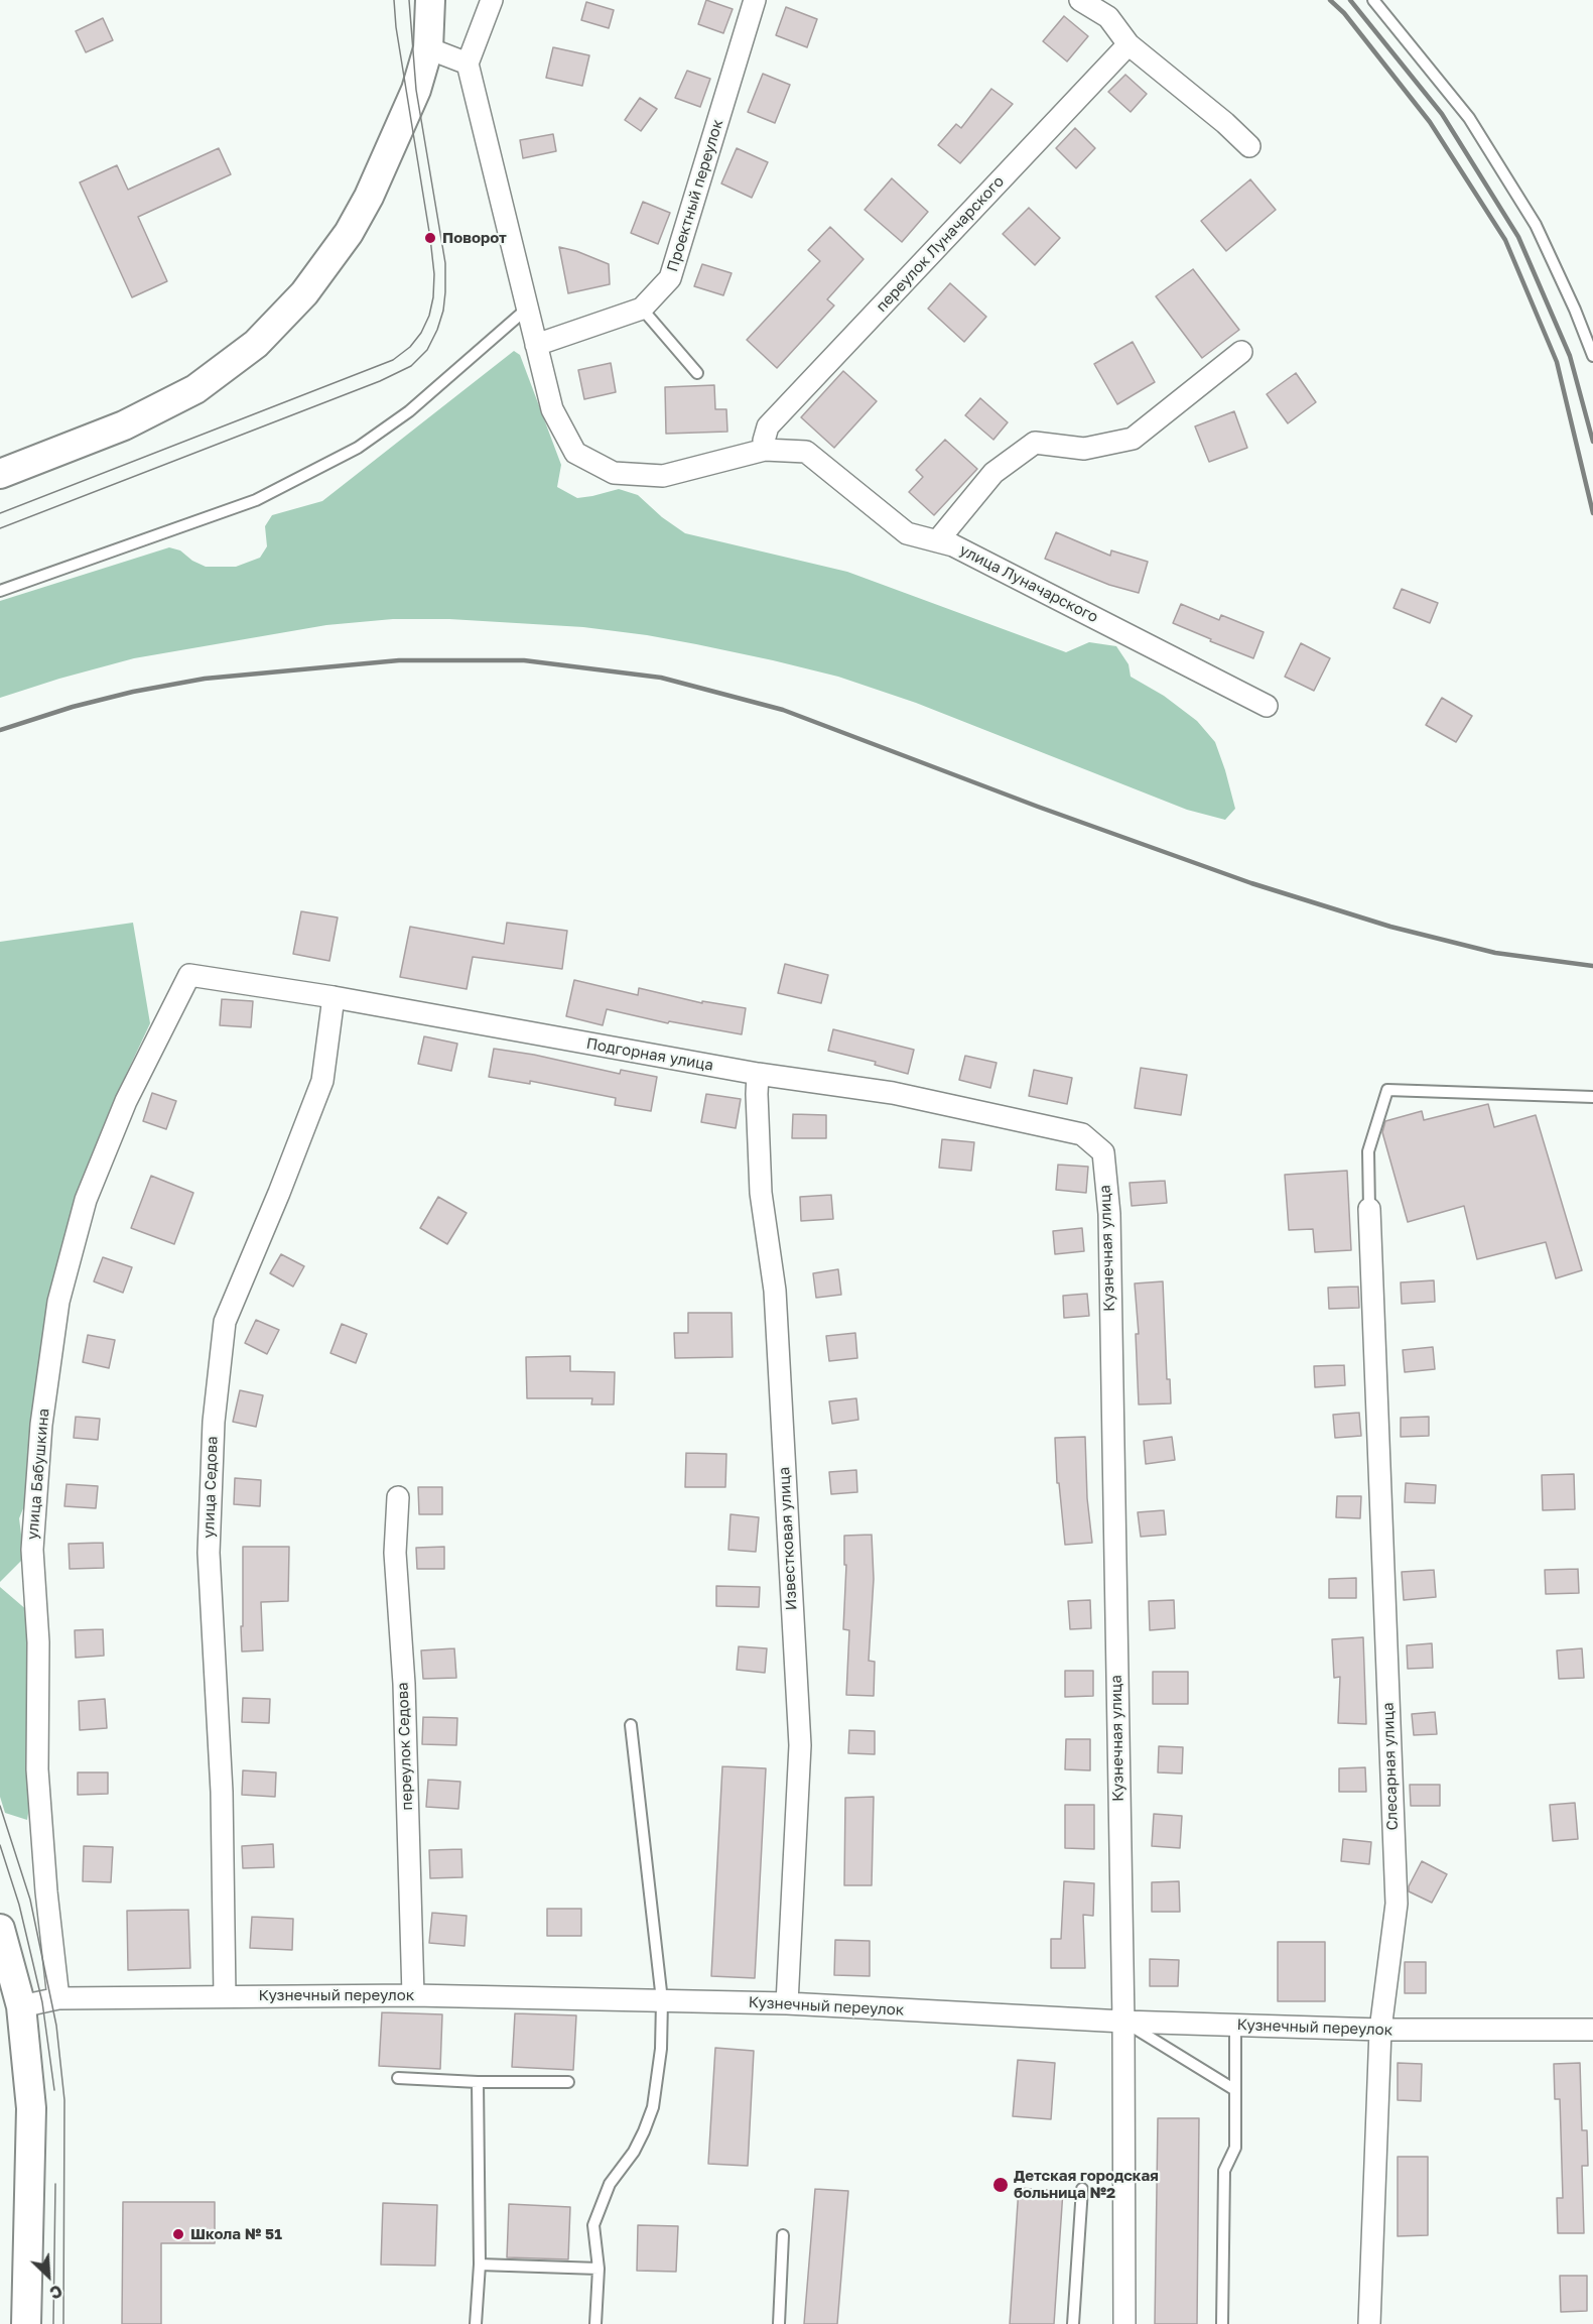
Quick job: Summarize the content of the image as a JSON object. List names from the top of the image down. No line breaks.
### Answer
{"streets":{"street":["Проектный переулок","переулок Луначарского","улица Луначарского","Подгорная улица","Кузнечная улица","улица Бабушкина","улица Седова","Известковая улица","переулок Седова","Слесарная улица","Кузнечный переулок"]},"crossings":[["Проектный переулок","улица Луначарского"],["переулок Луначарского","улица Луначарского"],["Подгорная улица","Кузнечная улица"],["Подгорная улица","улица Бабушкина"],["Подгорная улица","улица Седова"],["Подгорная улица","Известковая улица"],["Кузнечная улица","Кузнечный переулок"],["улица Бабушкина","Кузнечный переулок"],["улица Седова","Кузнечный переулок"],["Известковая улица","Кузнечный переулок"],["переулок Седова","Кузнечный переулок"],["Слесарная улица","Кузнечный переулок"]],"places":["Поворот","Детская городская больница №2","Школа № 51"],"north":"bottom right"}
